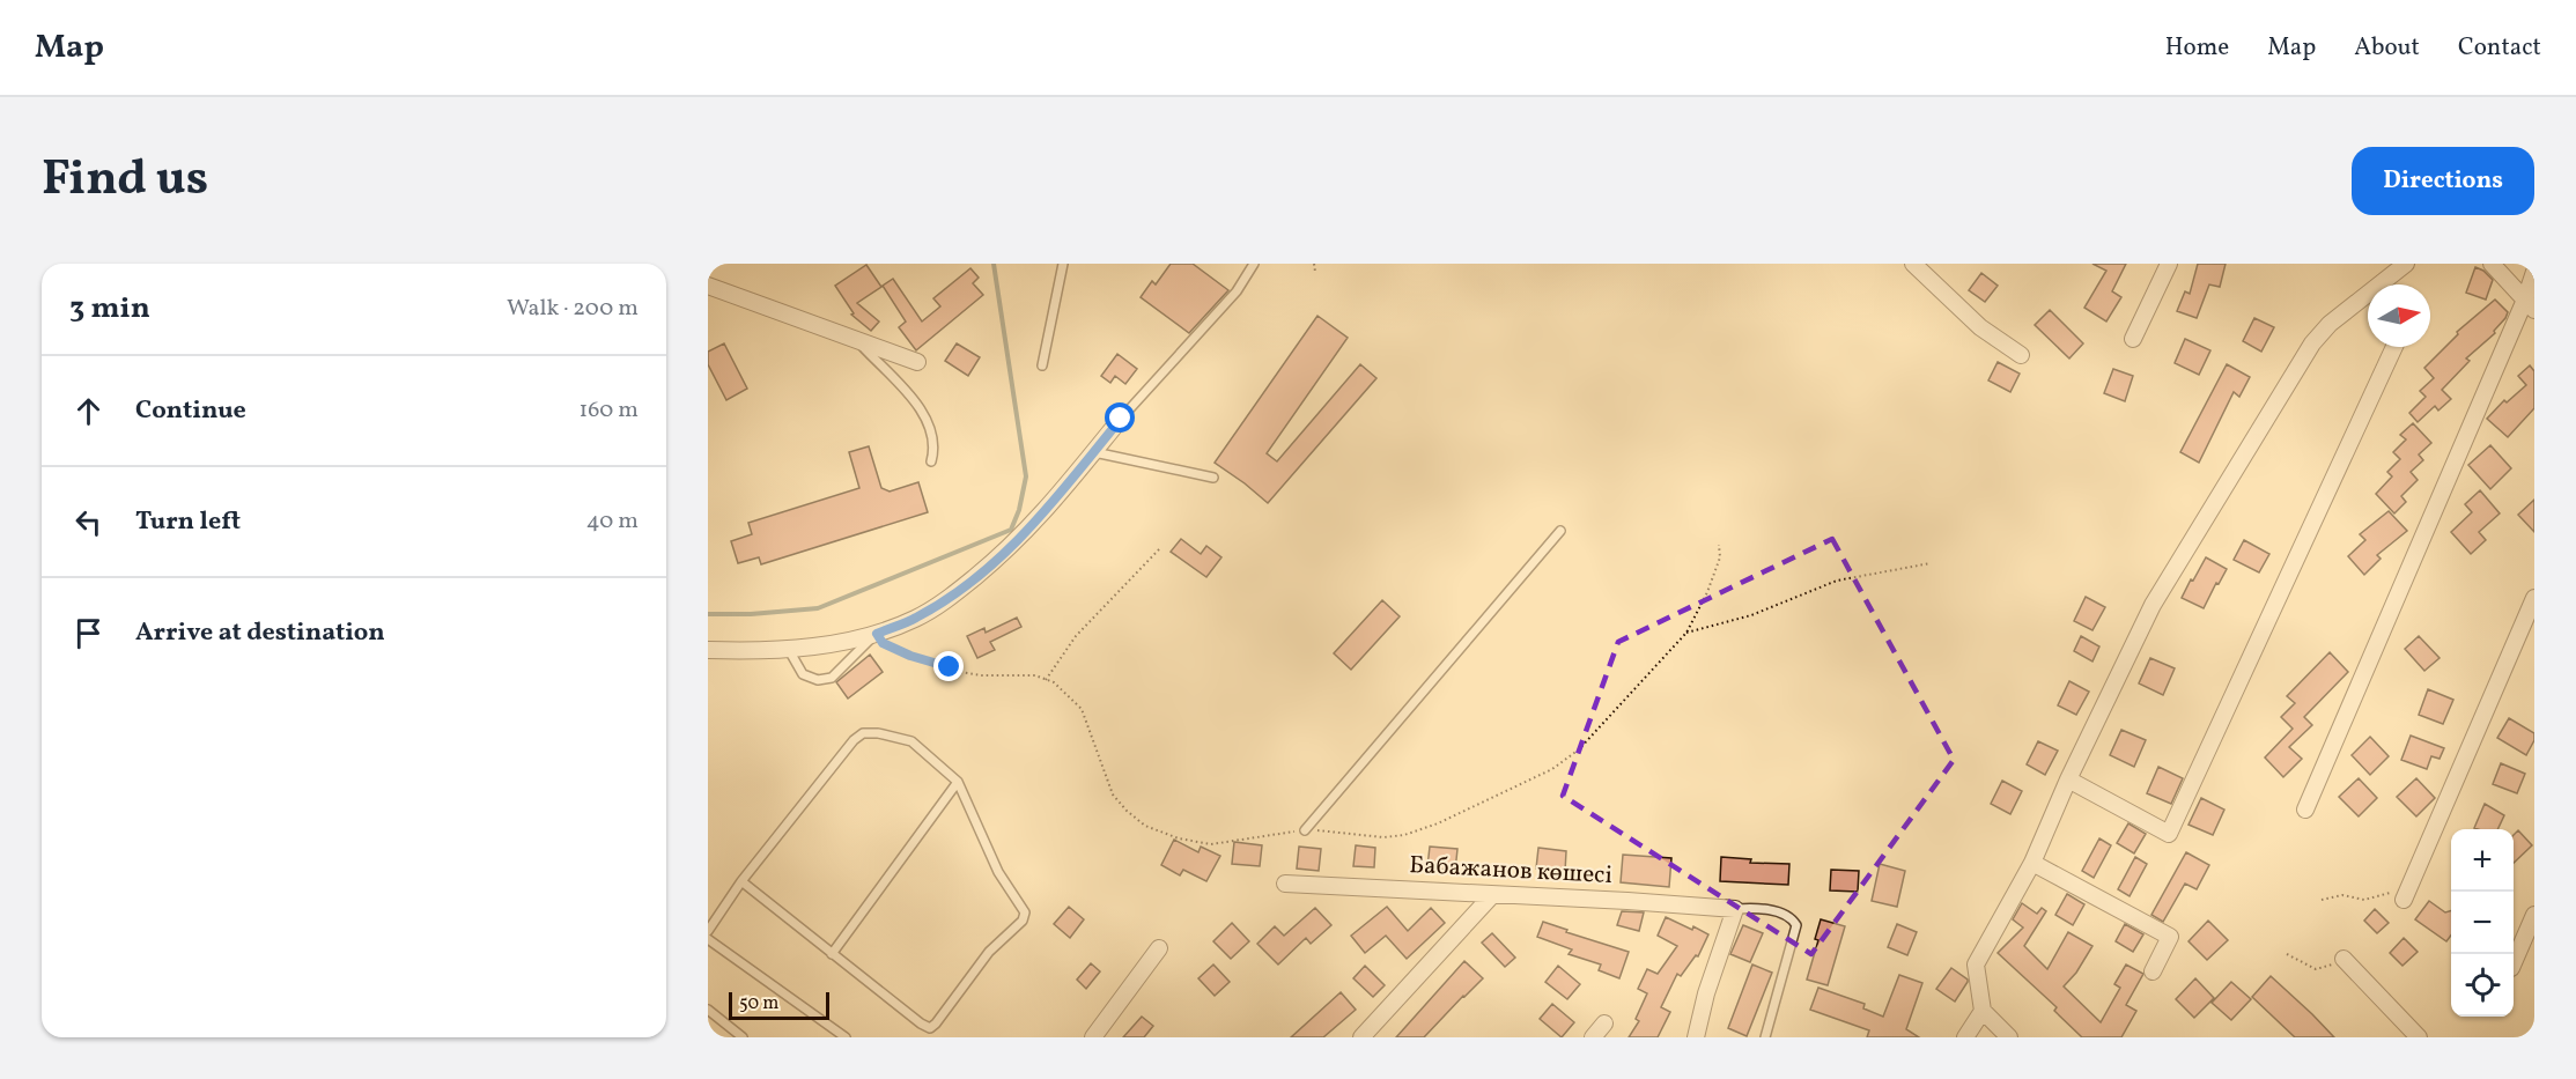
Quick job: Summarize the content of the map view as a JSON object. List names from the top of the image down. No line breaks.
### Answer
{"streets":{"street":["Бабажанов көшесі"]},"scale_bar":"50 m","north":"right","page":{"header":"Map","nav":["Home","Map","About","Contact"],"title":"Find us","buttons":"Directions","heading":["3 min","Walk · 200 m"],"list":[["Continue","160 m"],["Turn left","40 m"],"Arrive at destination"],"map_buttons":["+","−"],"scale":"50 m"}}
